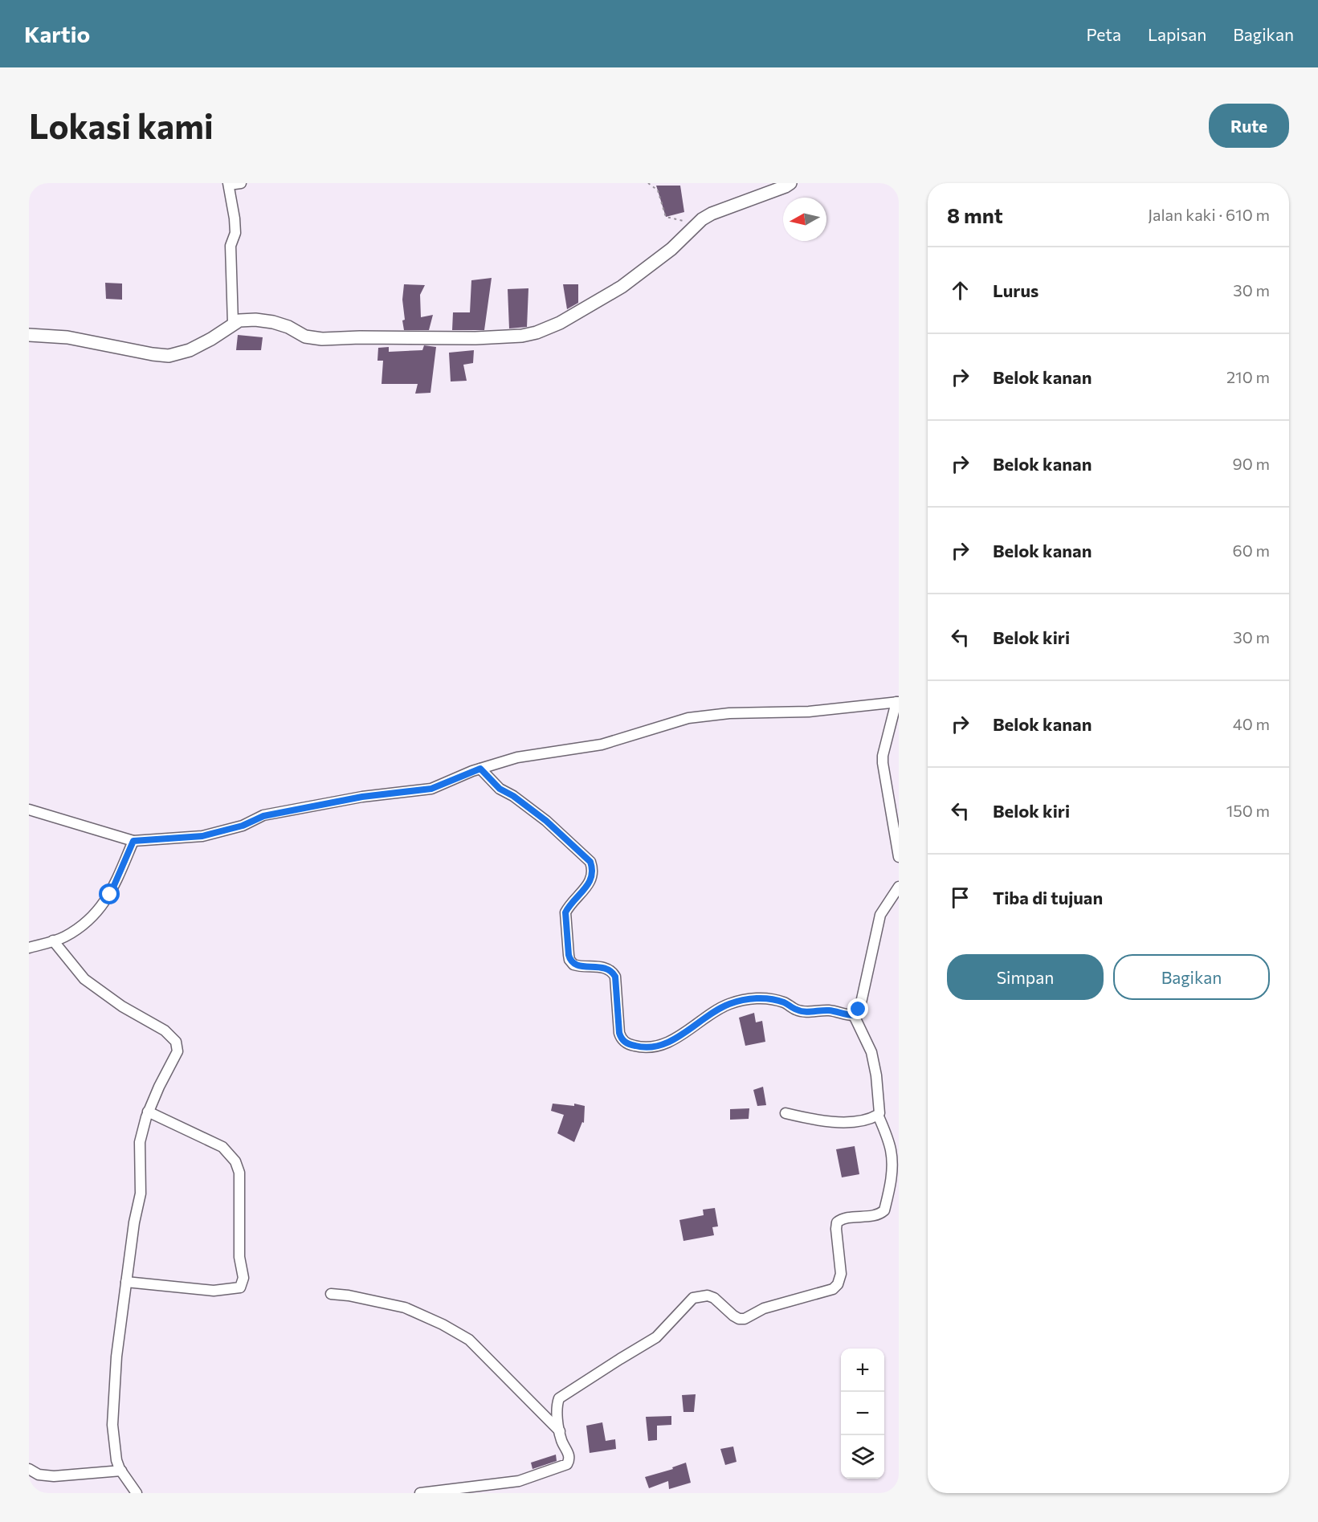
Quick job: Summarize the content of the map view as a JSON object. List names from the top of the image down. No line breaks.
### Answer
{"north":"left","page":{"header":"Kartio","nav":["Peta","Lapisan","Bagikan"],"buttons":["Rute",["Simpan","Bagikan"]],"title":"Lokasi kami","heading":["8 mnt","Jalan kaki · 610 m"],"list":[["Lurus","30 m"],["Belok kanan","210 m"],["Belok kanan","90 m"],["Belok kanan","60 m"],["Belok kiri","30 m"],["Belok kanan","40 m"],["Belok kiri","150 m"],"Tiba di tujuan"],"map_buttons":["+","−"]}}
